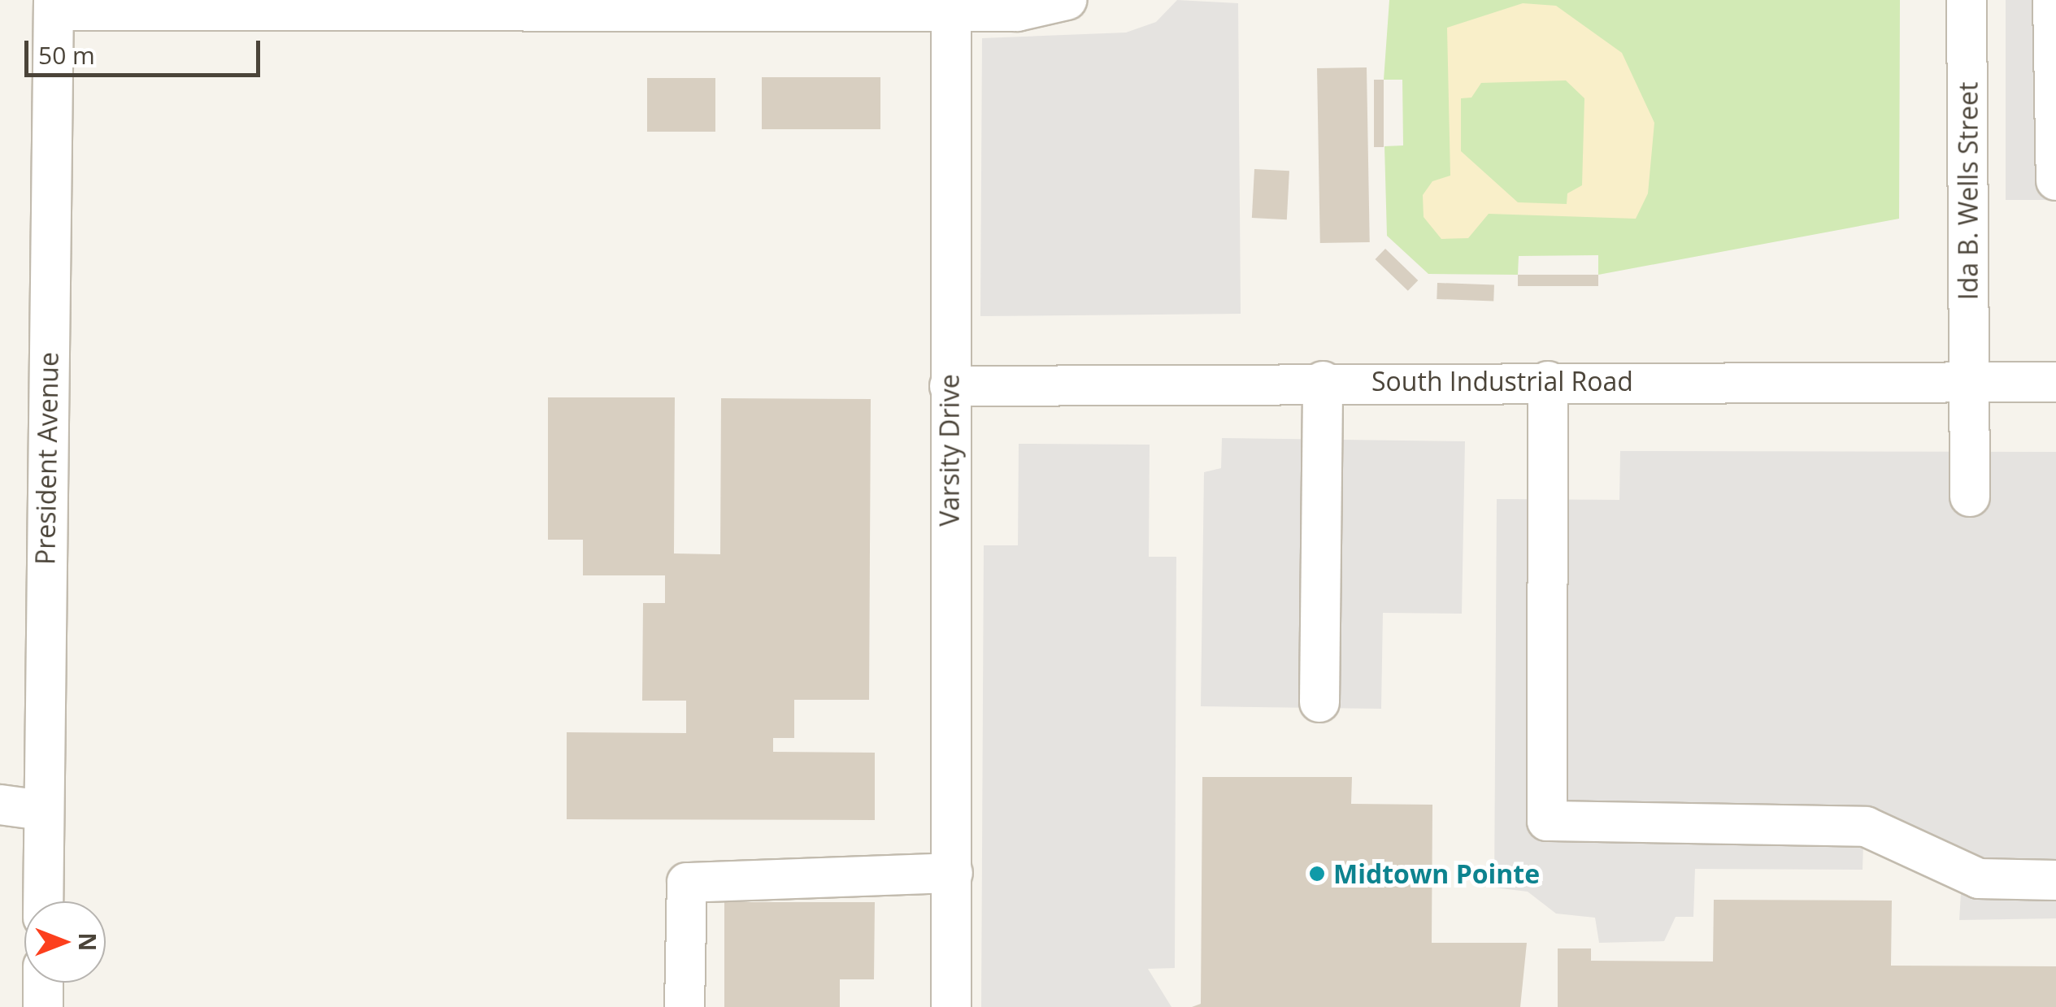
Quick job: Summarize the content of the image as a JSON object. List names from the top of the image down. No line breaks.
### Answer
{"streets":{"street":["Ida B. Wells Street","South Industrial Road","Varsity Drive","President Avenue"]},"crossings":[["Ida B. Wells Street","South Industrial Road"],["South Industrial Road","Varsity Drive"]],"places":["Midtown Pointe"],"scale_bar":"50 m","north":"right"}
